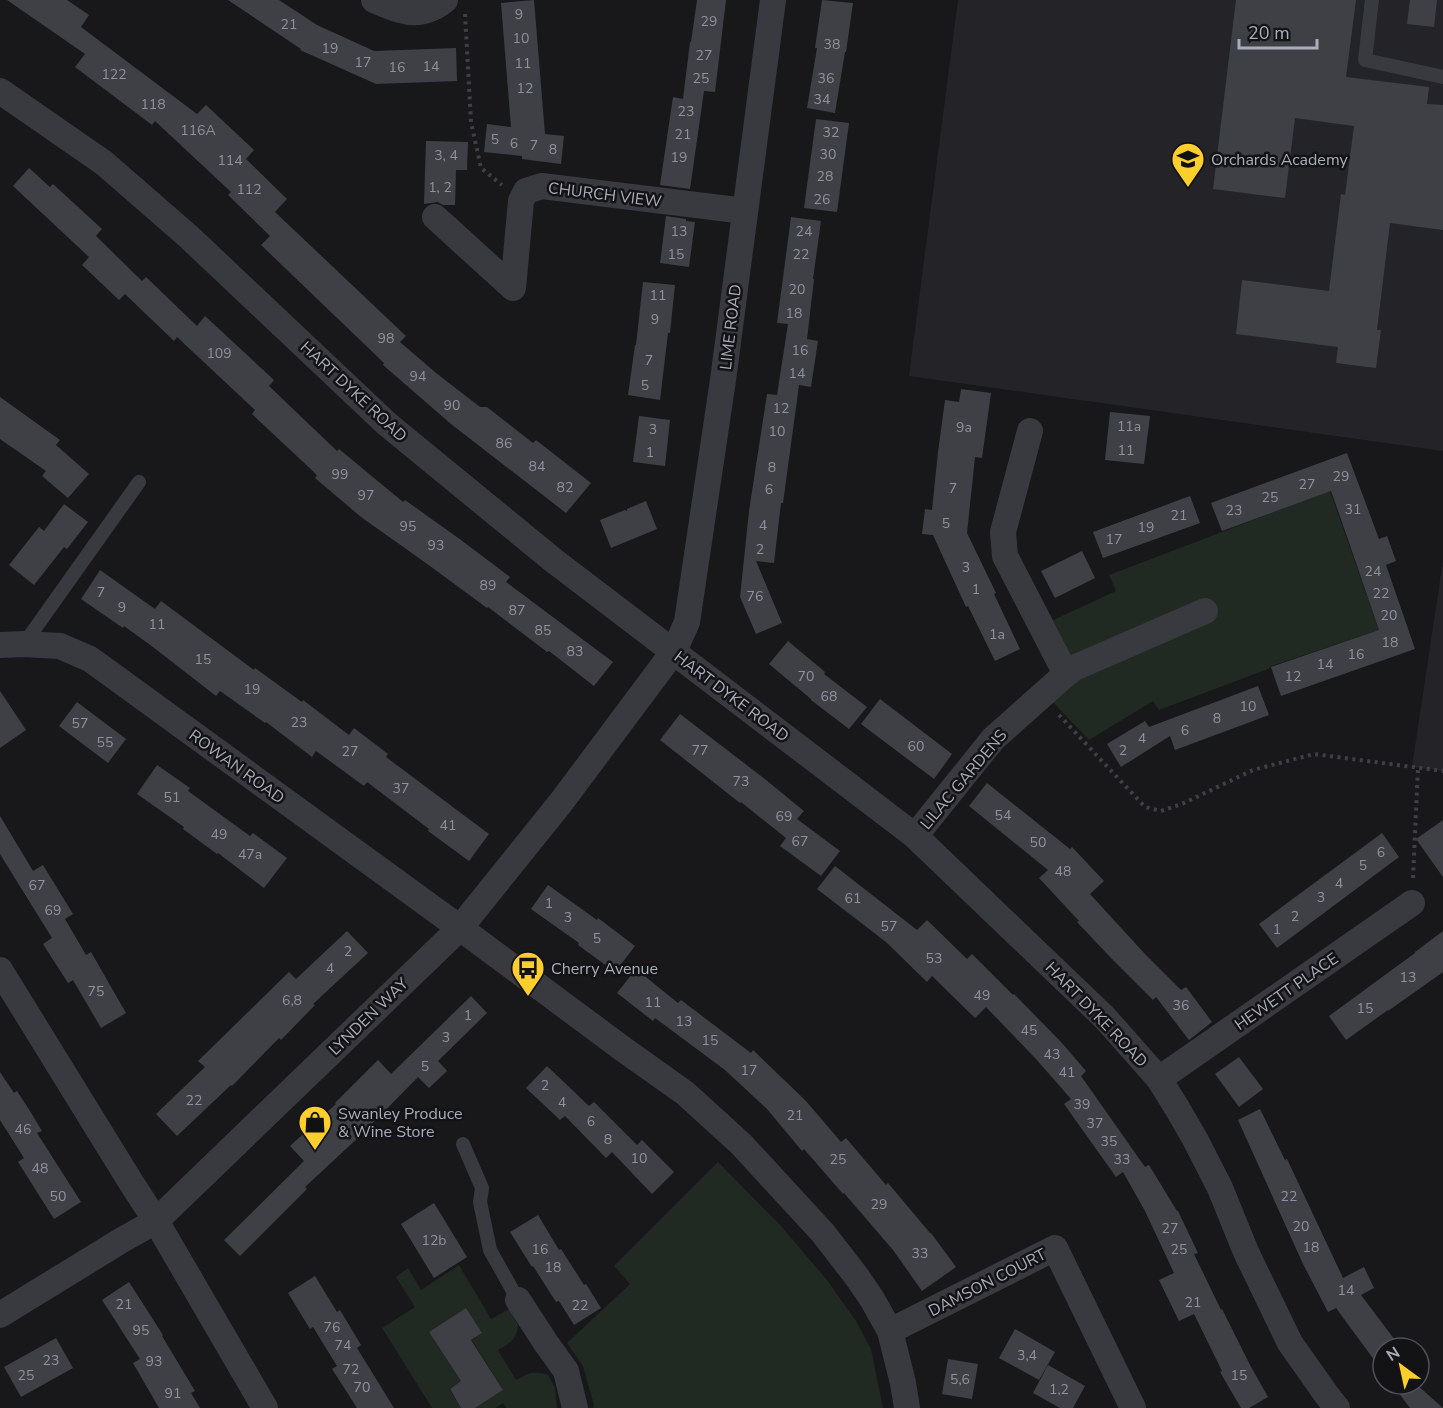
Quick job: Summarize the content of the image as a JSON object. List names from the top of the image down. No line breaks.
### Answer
{"streets":{"street":["CHURCH VIEW","LIME ROAD","HART DYKE ROAD","ROWAN ROAD","LILAC GARDENS","HEWETT PLACE","LYNDEN WAY","DAMSON COURT"]},"crossings":[["CHURCH VIEW","LIME ROAD"],["LIME ROAD","HART DYKE ROAD"],["LIME ROAD","LYNDEN WAY"],["HART DYKE ROAD","LILAC GARDENS"],["HART DYKE ROAD","HEWETT PLACE"],["HART DYKE ROAD","LYNDEN WAY"],["ROWAN ROAD","LYNDEN WAY"]],"places":{"school or university":["Orchards Academy"],"bus stop":["Cherry Avenue"],"shop":["Swanley Produce & Wine Store"]},"house_numbers":["9","29","21","10","38","19","27","17","11","14","16","122","25","36","12","34","118","23","116A","32","21","5","6","7","8","30","3, 4","19","114","28","1, 2","112","26","13","24","15","22","20","11","18","9","98","16","109","7","14","94","5","90","12","11a","9a","3","10","86","11","1","84","8","99","29","27","82","7","6","97","25","31","23","21","5","4","95","19","17","93","2","3","24","89","1","7","22","76","9","87","20","11","85","1a","18","83","16","15","14","70","12","19","68","10","8","23","57","6","4","55","60","77","2","27","73","37","51","54","69","41","49","67","50","6","47a","5","48","4","67","3","61","1","69","2","3","57","1","5","2","53","4","13","75","49","6,8","11","36","15","1","13","45","3","15","43","5","17","41","2","22","4","39","21","6","37","46","8","35","10","25","33","48","50","22","29","20","27","12b","18","16","25","33","18","14","21","21","22","76","95","74","3,4","23","93","72","25","15","5,6","70","1,2","91"],"scale_bar":"20 m","north":"top left"}
